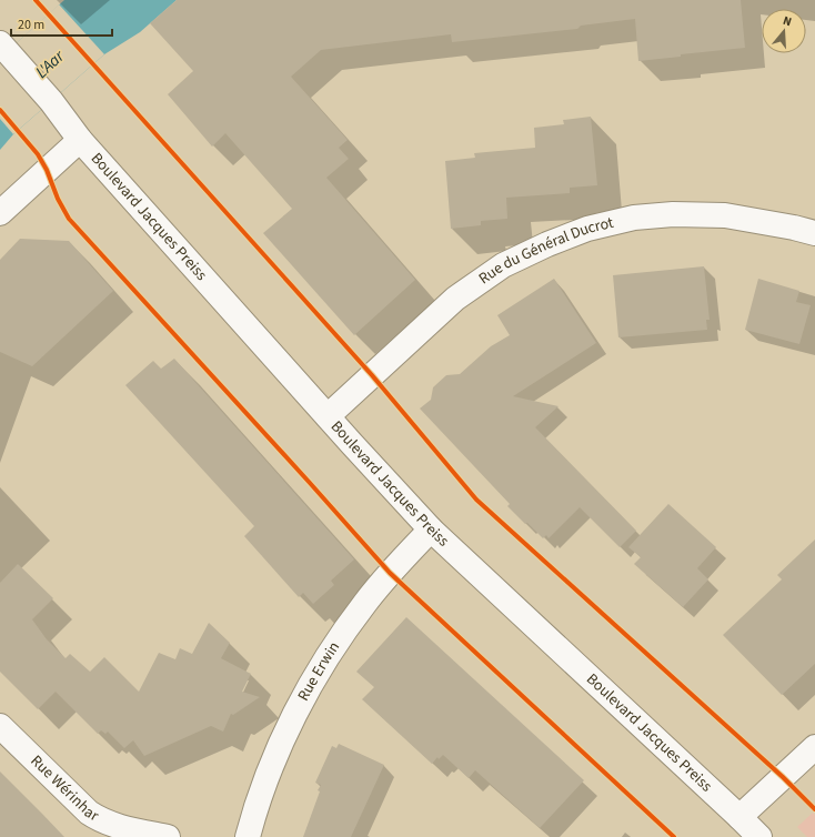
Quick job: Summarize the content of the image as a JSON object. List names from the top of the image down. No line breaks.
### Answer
{"streets":{"street":["Boulevard Jacques Preiss","Rue du Général Ducrot","Rue Erwin","Rue Wérinhar"]},"crossings":[["Boulevard Jacques Preiss","Rue du Général Ducrot"],["Boulevard Jacques Preiss","Rue Erwin"]],"water":["L'Aar"],"scale_bar":"20 m","north":"top"}
